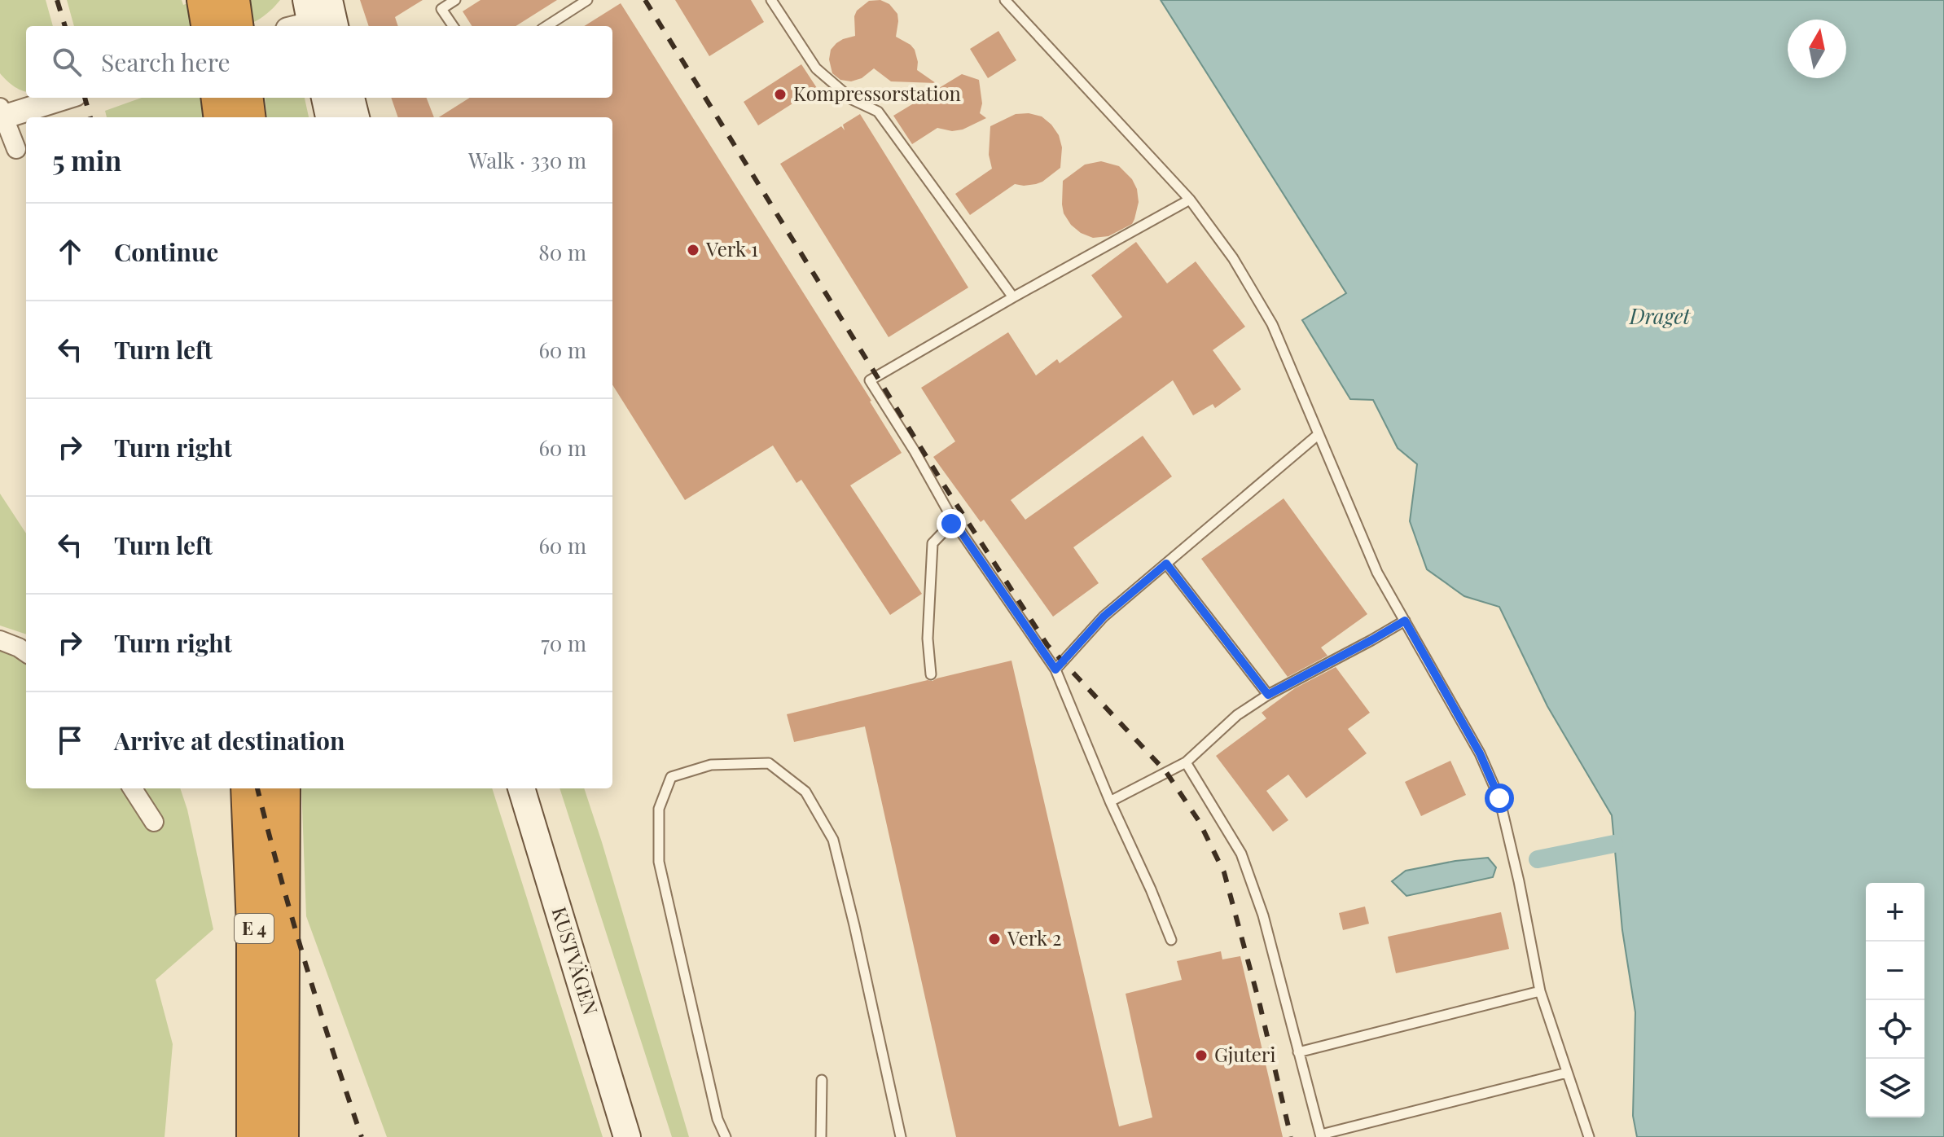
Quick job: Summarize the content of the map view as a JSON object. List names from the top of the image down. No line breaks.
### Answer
{"streets":{"highway":["E 4"],"main road":["KUSTVÄGEN"]},"water":["Draget"],"places":["Kompressorstation","Verk 1","Verk 2","Gjuteri"],"north":"top","page":{"search":"Search here","heading":["5 min","Walk · 330 m"],"list":[["Continue","80 m"],["Turn left","60 m"],["Turn right","60 m"],["Turn left","60 m"],["Turn right","70 m"],"Arrive at destination"],"map_buttons":["+","−"]}}
